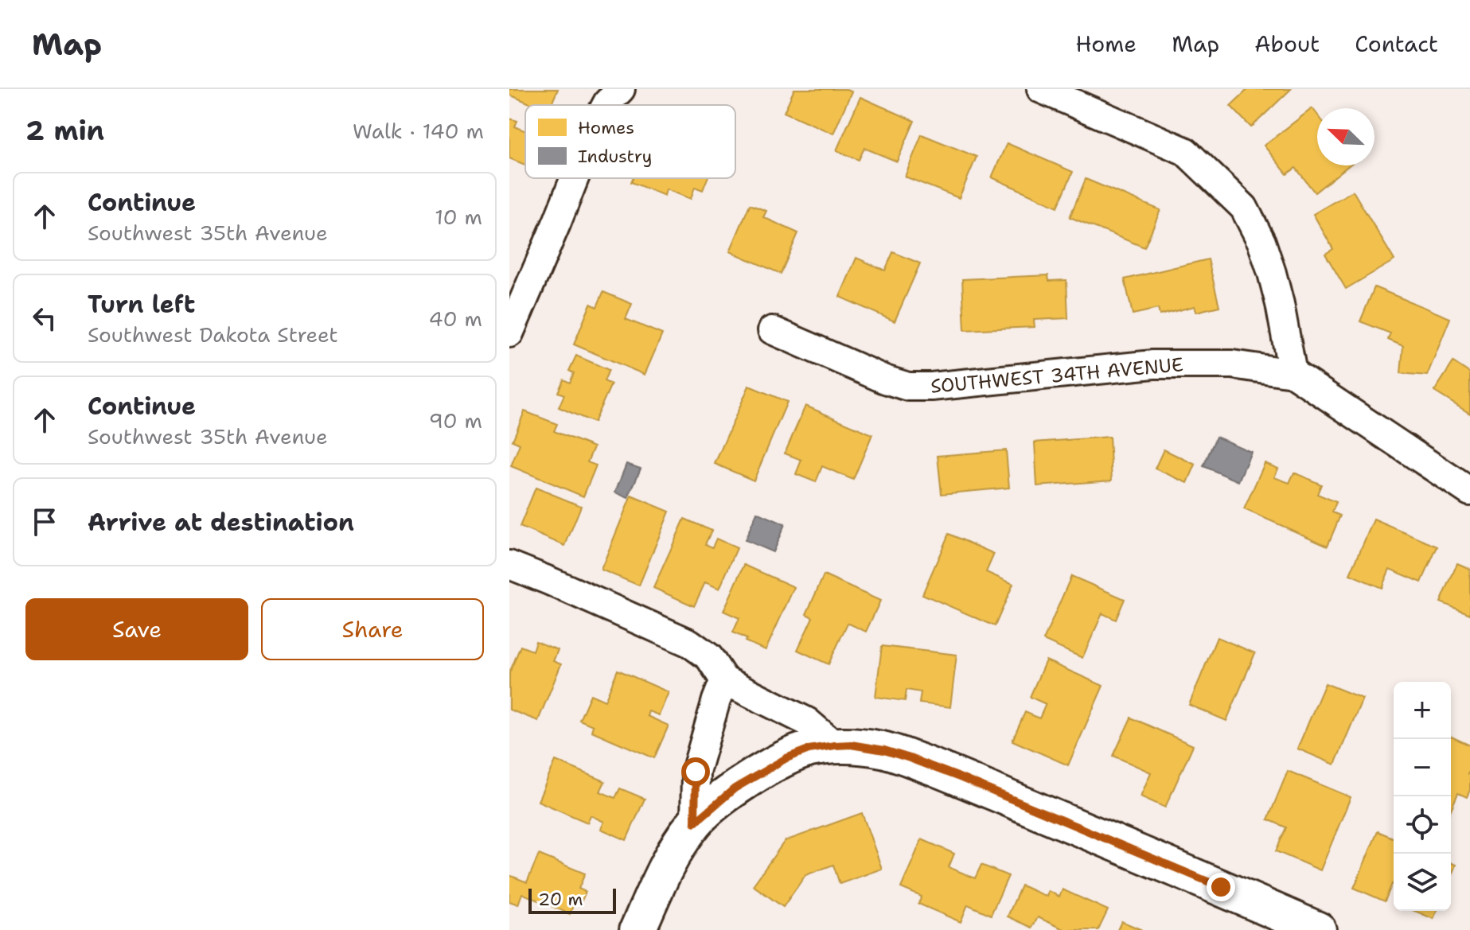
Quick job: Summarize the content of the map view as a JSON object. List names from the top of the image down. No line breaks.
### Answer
{"streets":{"street":["SOUTHWEST 34TH AVENUE"]},"legend":["Homes","Industry"],"scale_bar":"20 m","north":"top left","page":{"header":"Map","nav":["Home","Map","About","Contact"],"heading":["2 min","Walk · 140 m"],"list":[["Continue","Southwest 35th Avenue","10 m"],["Turn left","Southwest Dakota Street","40 m"],["Continue","Southwest 35th Avenue","90 m"],"Arrive at destination"],"buttons":["Save","Share"],"map_buttons":["+","−"],"scale":"20 m"}}
